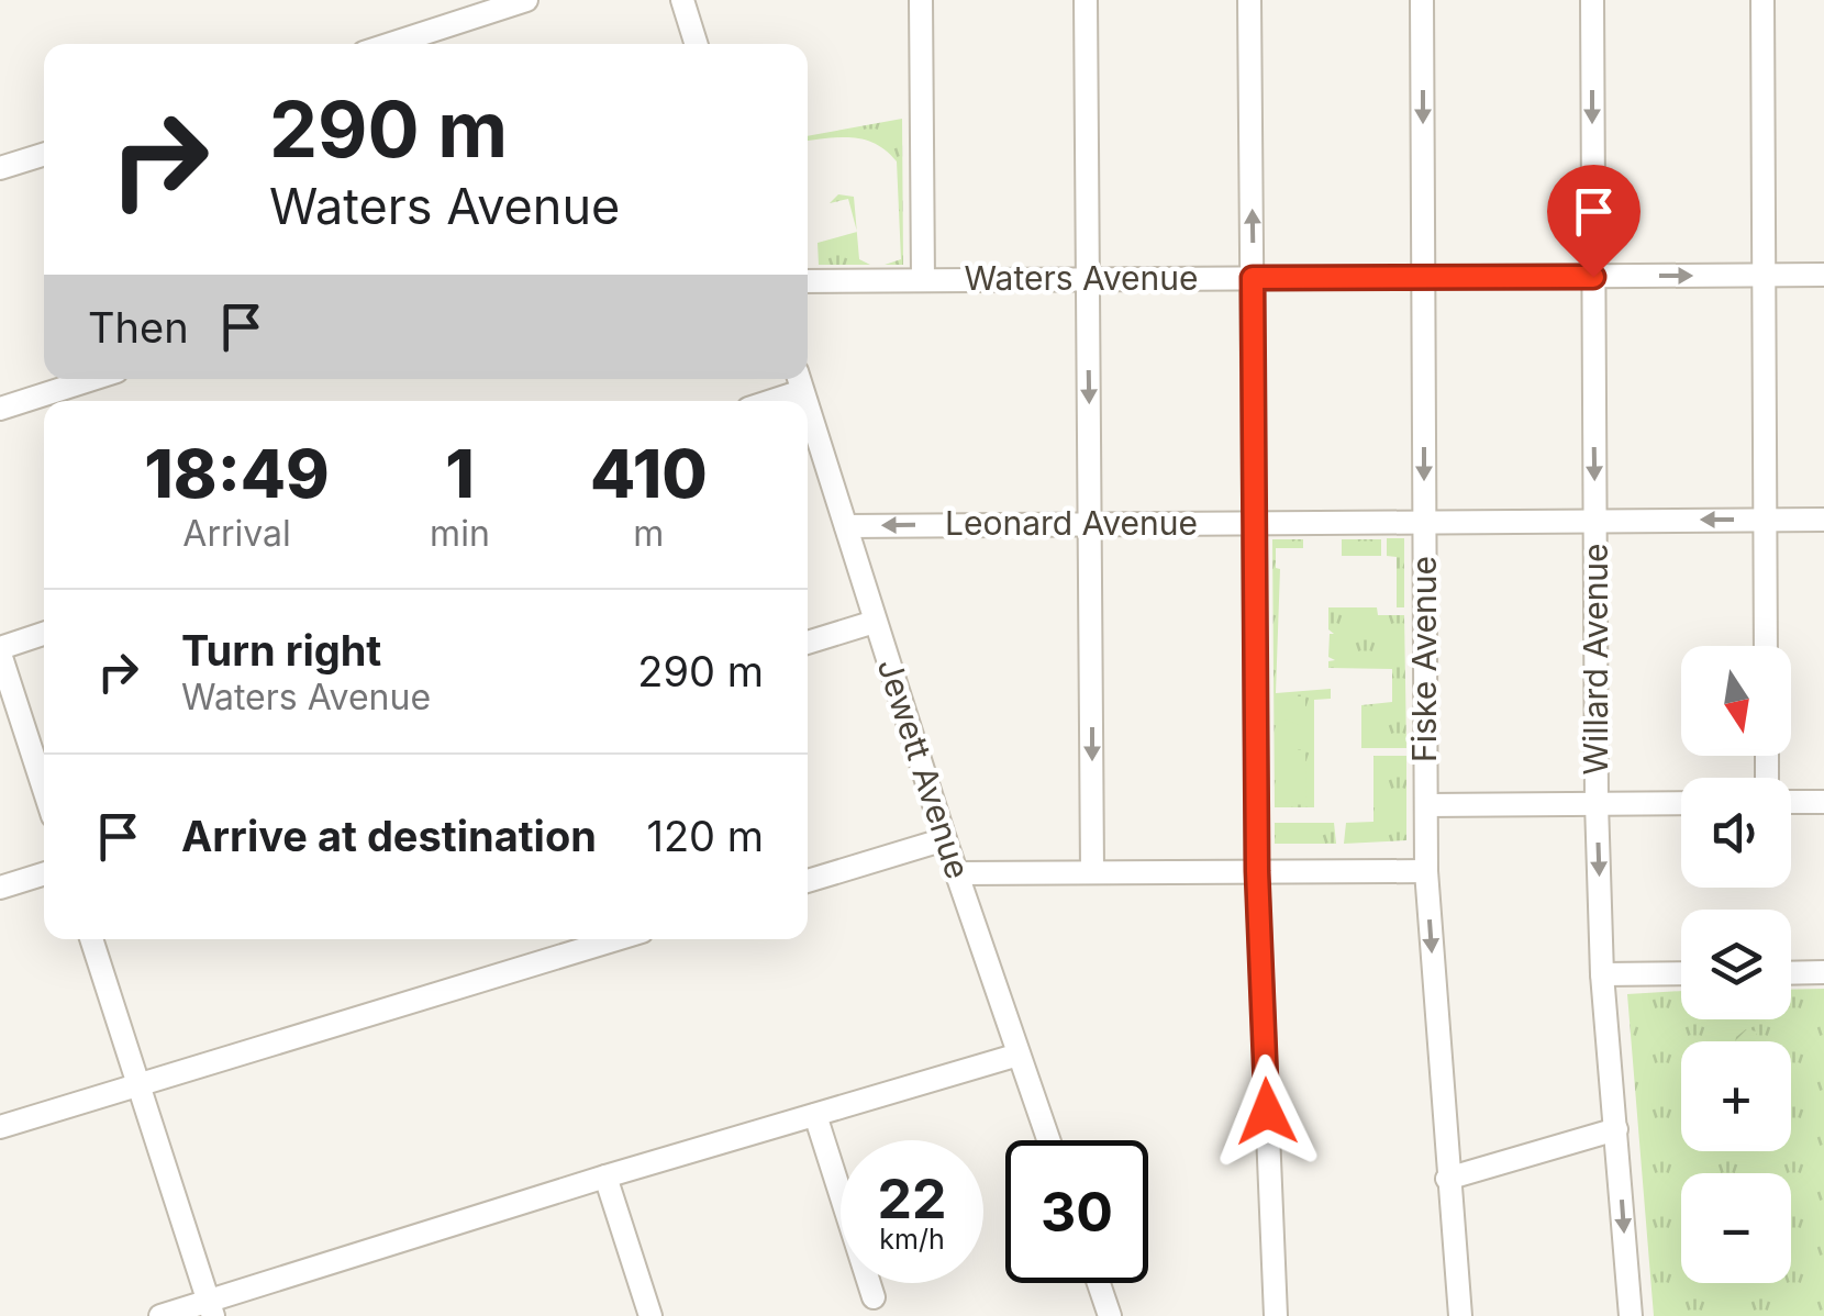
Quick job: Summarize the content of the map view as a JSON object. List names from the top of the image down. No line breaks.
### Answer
{"streets":{"street":["Waters Avenue","Leonard Avenue","Fiske Avenue","Willard Avenue","Jewett Avenue"]},"crossings":[["Waters Avenue","Fiske Avenue"],["Waters Avenue","Willard Avenue"],["Leonard Avenue","Fiske Avenue"],["Leonard Avenue","Willard Avenue"],["Leonard Avenue","Jewett Avenue"]],"one_way":["Leonard Avenue"],"north":"bottom","page":{"turn":["290 m","Waters Avenue"],"then":"Then","eta":["18:49","Arrival","1","min","410","m"],"list":[{"name":"Turn right","note":"Waters Avenue","value":"290 m"},{"name":"Arrive at destination","value":"120 m"}],"map_buttons":["+","−"],"speed":"22 km/h","limit":"30"}}
